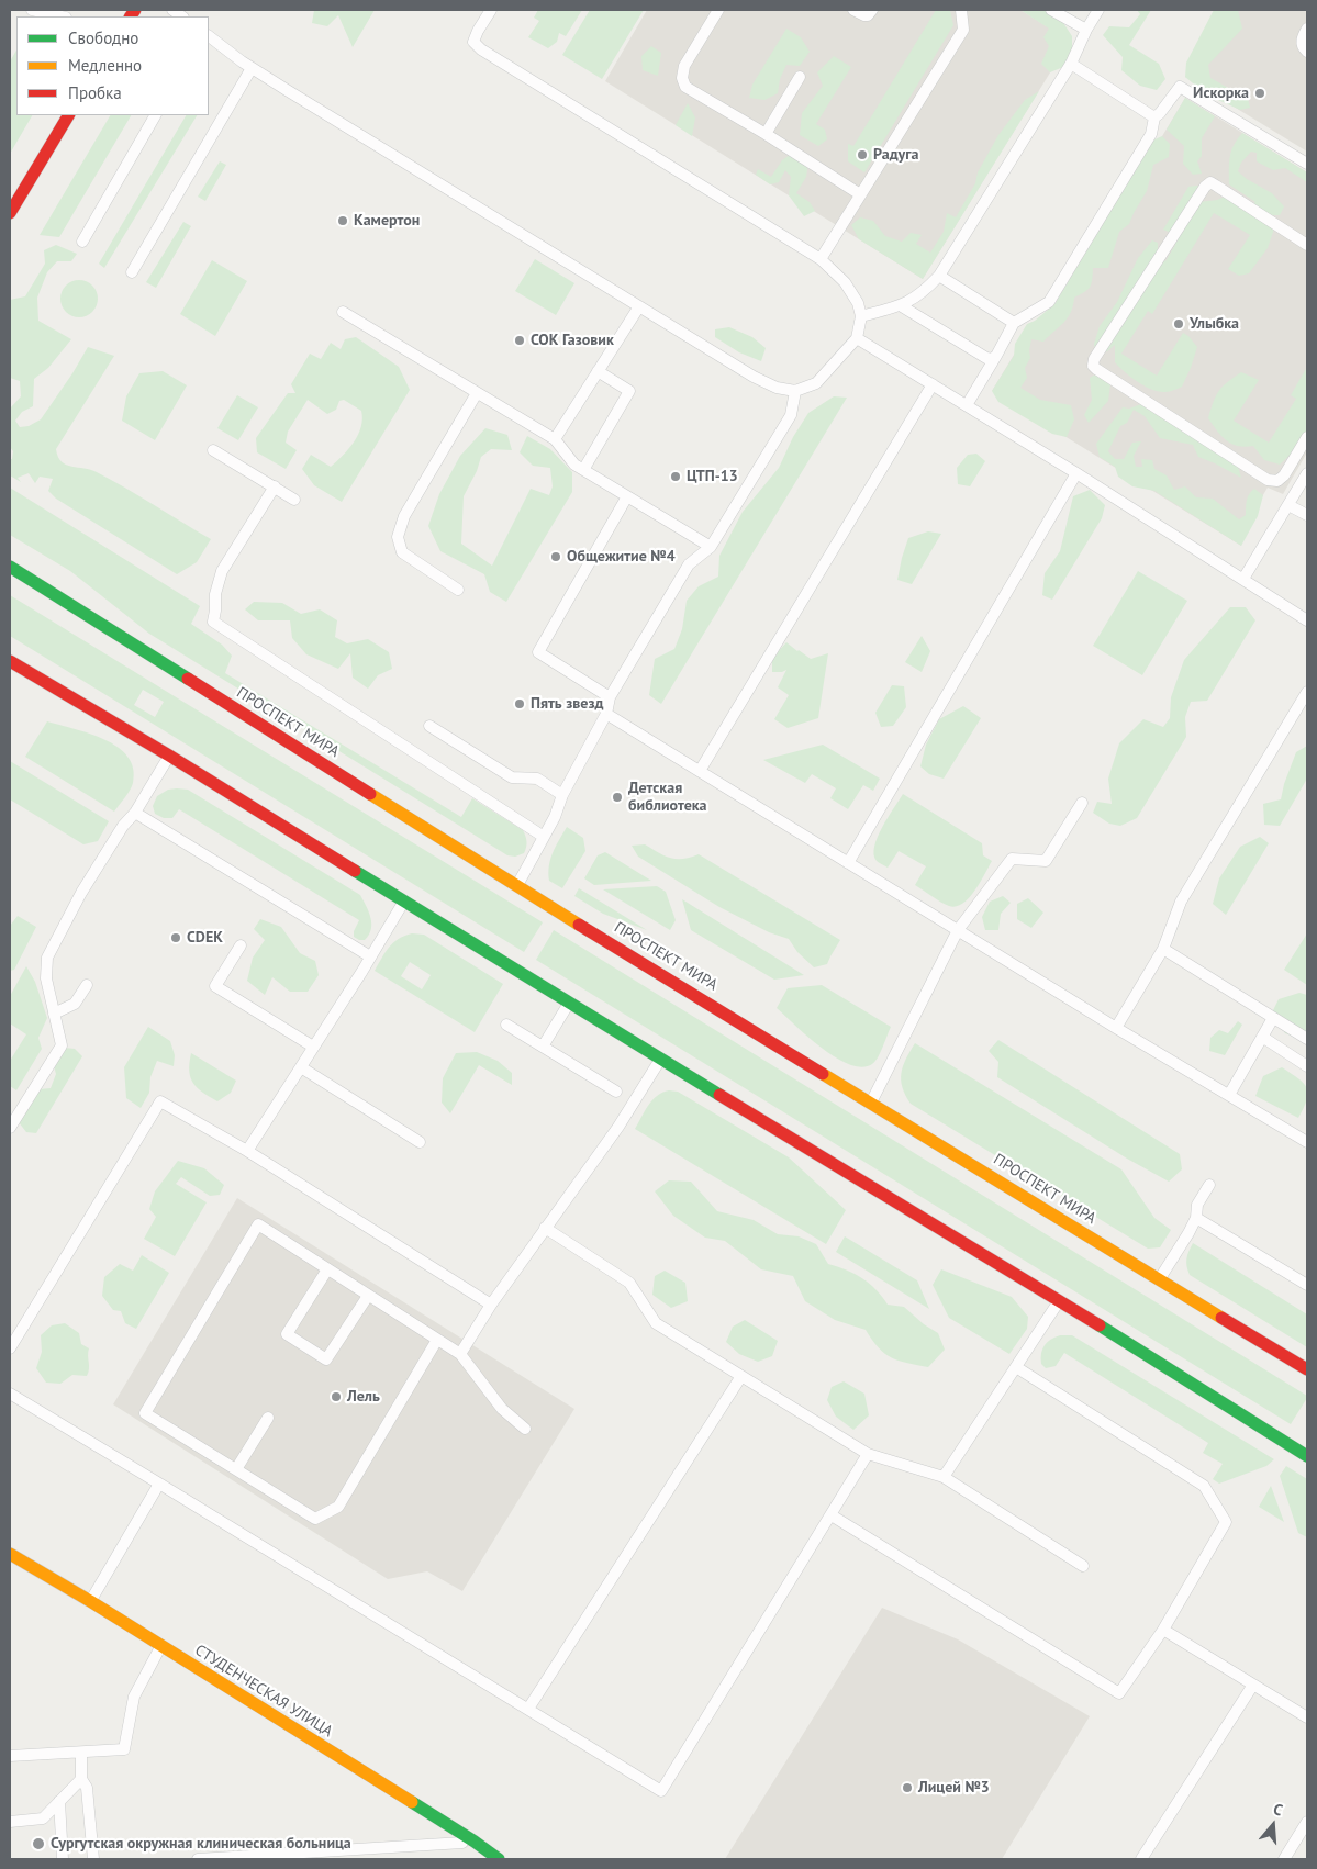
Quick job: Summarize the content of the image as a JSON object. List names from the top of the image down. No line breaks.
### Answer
{"streets":{"main road":["ПРОСПЕКТ МИРА","СТУДЕНЧЕСКАЯ УЛИЦА"]},"places":["Искорка","Радуга","Камертон","Улыбка","СОК Газовик","ЦТП-13","Общежитие №4","Пять звезд","Детская библиотека","CDEK","Лель","Лицей №3","Сургутская окружная клиническая больница"],"legend":["Свободно","Медленно","Пробка"],"north":"top"}
